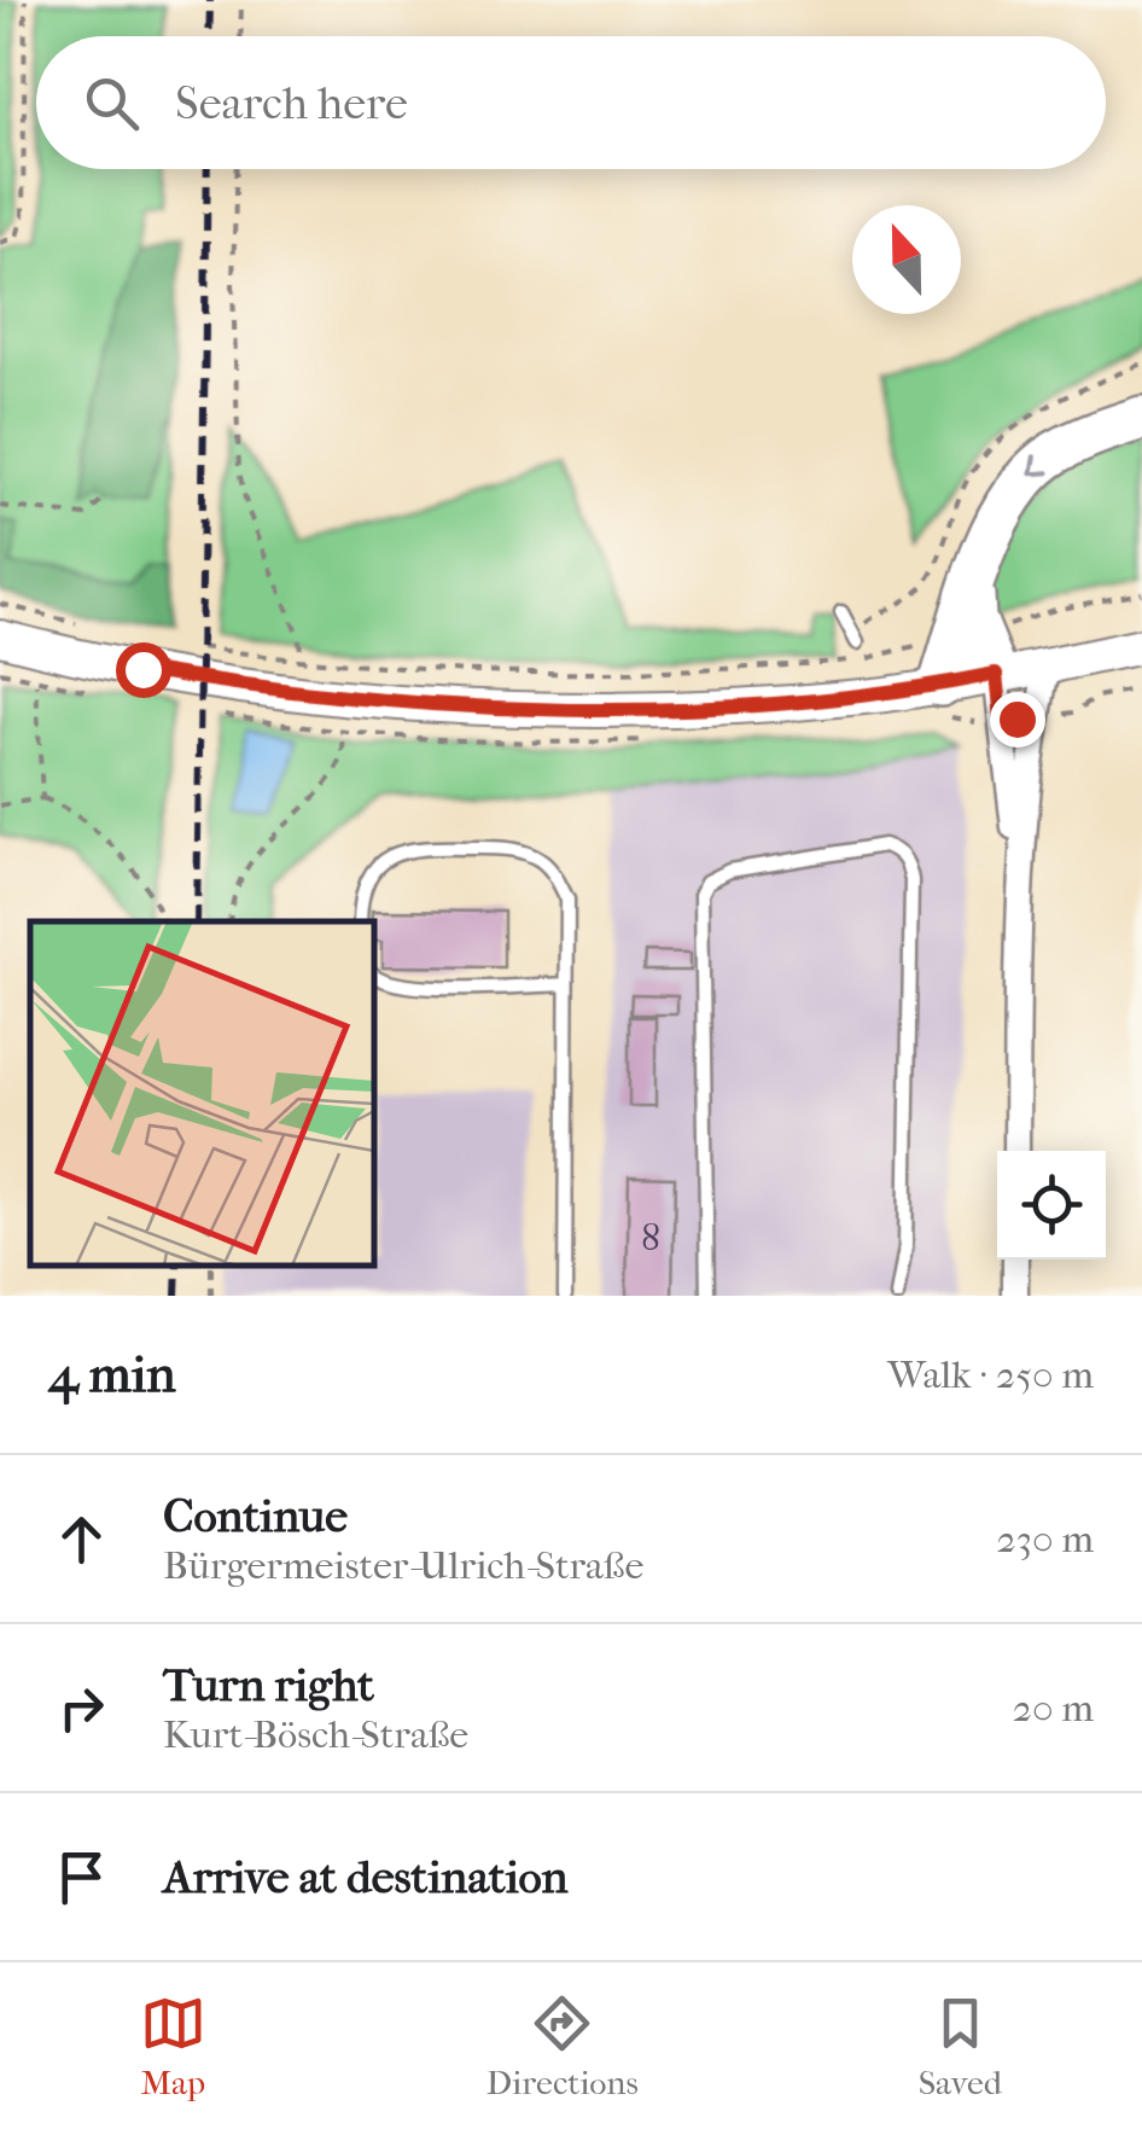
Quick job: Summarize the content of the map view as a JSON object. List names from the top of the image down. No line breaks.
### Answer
{"house_numbers":["8"],"north":"top","page":{"search":"Search here","heading":["4 min","Walk · 250 m"],"list":[["Continue","Bürgermeister-Ulrich-Straße","230 m"],["Turn right","Kurt-Bösch-Straße","20 m"],"Arrive at destination"],"nav":["Map","Directions","Saved"]}}
